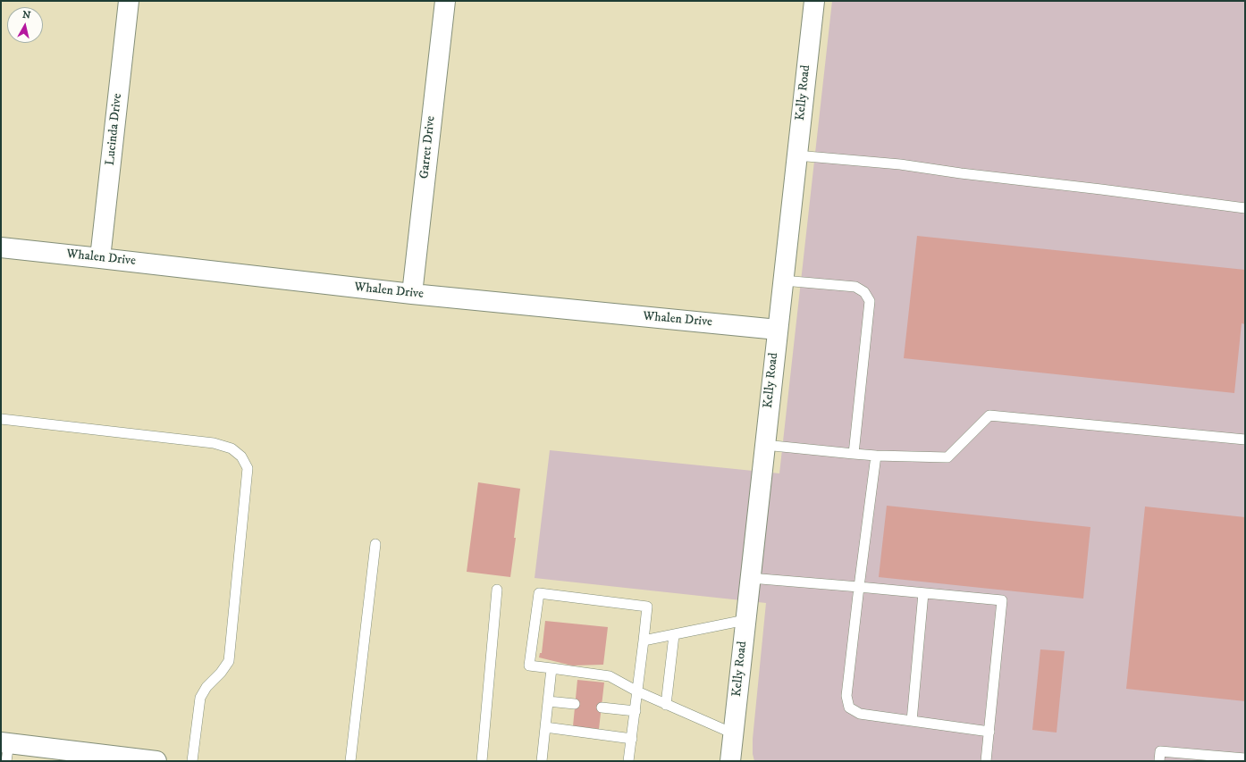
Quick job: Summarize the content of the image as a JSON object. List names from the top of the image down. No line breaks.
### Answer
{"streets":{"street":["Kelly Road","Lucinda Drive","Garret Drive","Whalen Drive"]},"crossings":[["Kelly Road","Whalen Drive"],["Lucinda Drive","Whalen Drive"],["Garret Drive","Whalen Drive"]],"north":"top"}
